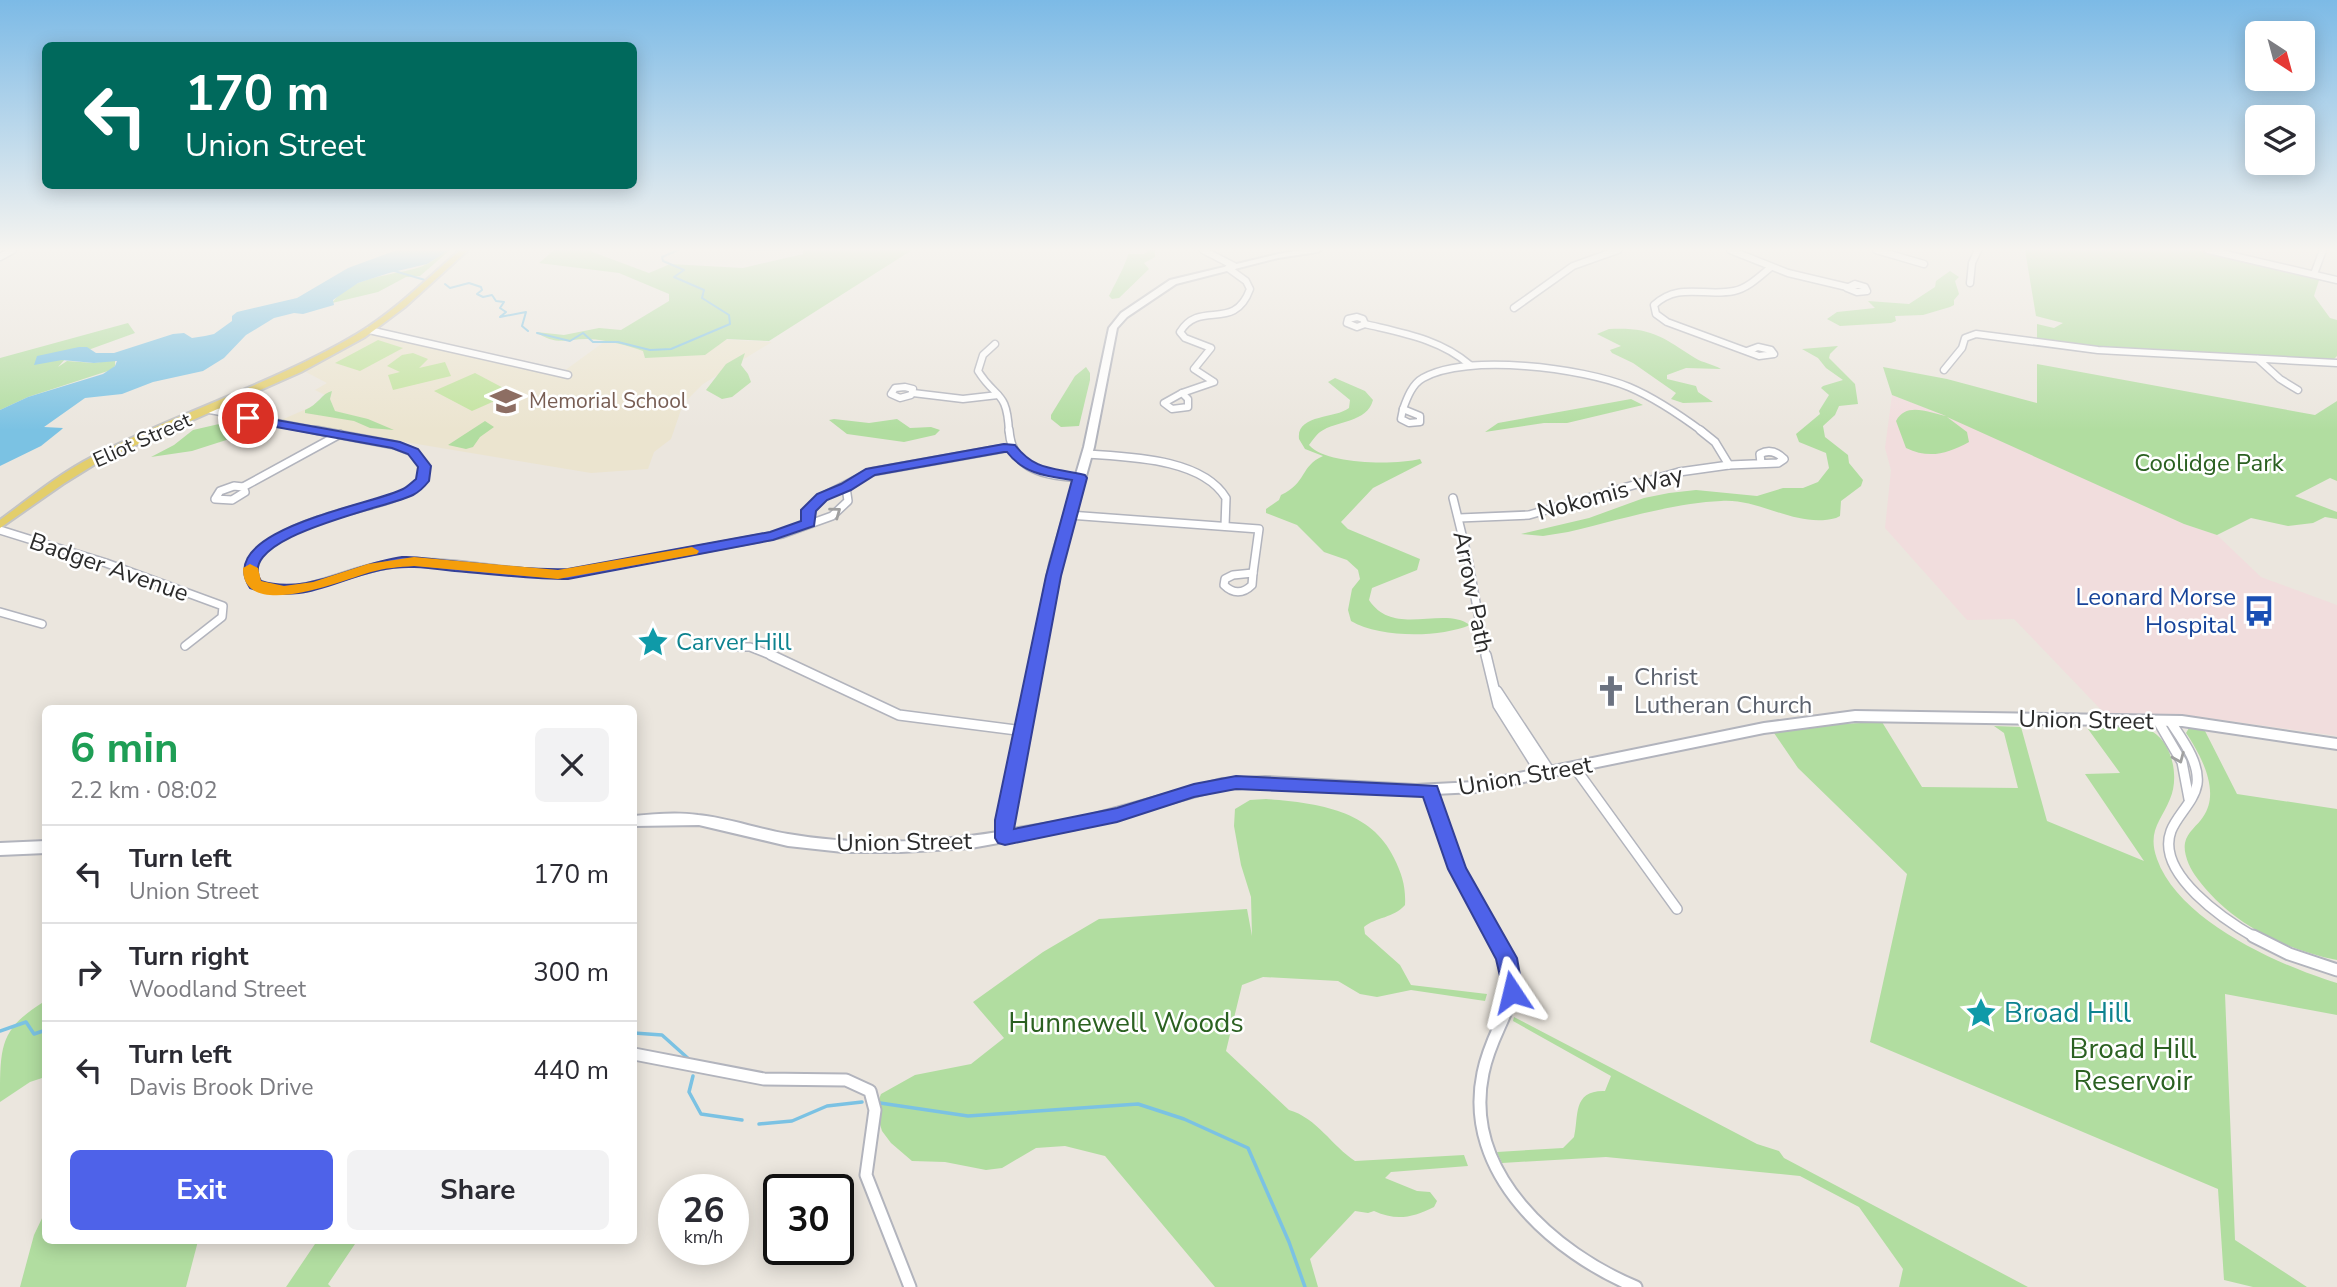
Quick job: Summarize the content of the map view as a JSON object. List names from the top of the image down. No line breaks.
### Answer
{"streets":{"main road":["Eliot Street"],"street":["Nokomis Way","Badger Avenue","Arrow Path","Union Street"]},"crossings":[["Eliot Street","Badger Avenue"],["Nokomis Way","Arrow Path"],["Arrow Path","Union Street"]],"parks":["Coolidge Park","Hunnewell Woods","Broad Hill Reservoir"],"places":{"school or university":["Memorial School"],"bus stop":["Leonard Morse Hospital"],"place":["Carver Hill","Broad Hill"],"church":["Christ Lutheran Church"]},"north":"bottom right","page":{"turn":["170 m","Union Street"],"heading":["6 min","2.2 km · 08:02"],"list":[{"name":"Turn left","note":"Union Street","value":"170 m"},{"name":"Turn right","note":"Woodland Street","value":"300 m"},{"name":"Turn left","note":"Davis Brook Drive","value":"440 m"}],"buttons":["Exit","Share"],"speed":"26 km/h","limit":"30"}}
